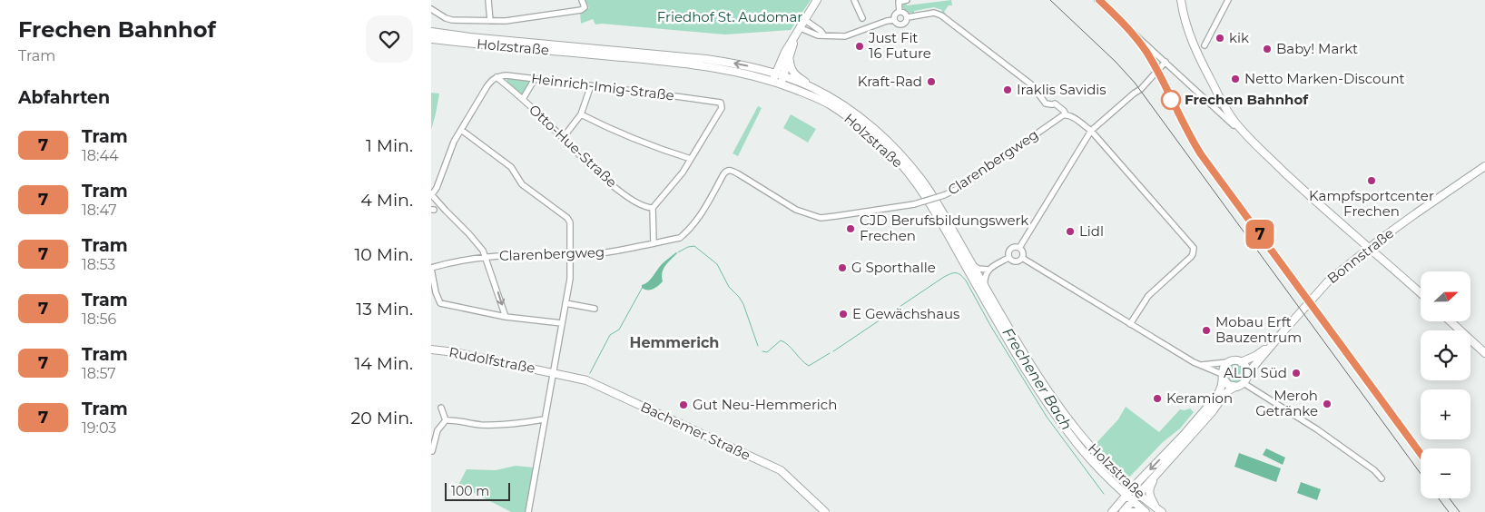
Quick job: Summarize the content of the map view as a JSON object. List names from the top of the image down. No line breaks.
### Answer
{"streets":{"main road":["Holzstraße","Bonnstraße","Rudolfstraße","Bachemer Straße"],"street":["Heinrich-Imig-Straße","Otto-Hue-Straße","Clarenbergweg"]},"crossings":[["Heinrich-Imig-Straße","Otto-Hue-Straße"],["Rudolfstraße","Bachemer Straße"]],"districts":["Hemmerich"],"water":["Frechener Bach"],"parks":["Friedhof St. Audomar"],"places":["kik","Just Fit 16 Future","Baby! Markt","Netto Marken-Discount","Kraft-Rad","Iraklis Savidis","Frechen Bahnhof","Kampfsportcenter Frechen","CJD Berufsbildungswerk Frechen","Lidl","G Sporthalle","E Gewächshaus","Mobau Erft Bauzentrum","ALDI Süd","Keramion","Meroh Getränke","Gut Neu-Hemmerich"],"lines":["tram line 7"],"scale_bar":"100 m","north":"right","page":{"heading":[["Frechen Bahnhof","Tram"],"Abfahrten"],"on_map":"7","list":[{"mark":"7","name":"Tram","note":"18:44","value":"1 Min."},{"mark":"7","name":"Tram","note":"18:47","value":"4 Min."},{"mark":"7","name":"Tram","note":"18:53","value":"10 Min."},{"mark":"7","name":"Tram","note":"18:56","value":"13 Min."},{"mark":"7","name":"Tram","note":"18:57","value":"14 Min."},{"mark":"7","name":"Tram","note":"19:03","value":"20 Min."}],"map_buttons":["+","−"],"scale":"100 m"}}
